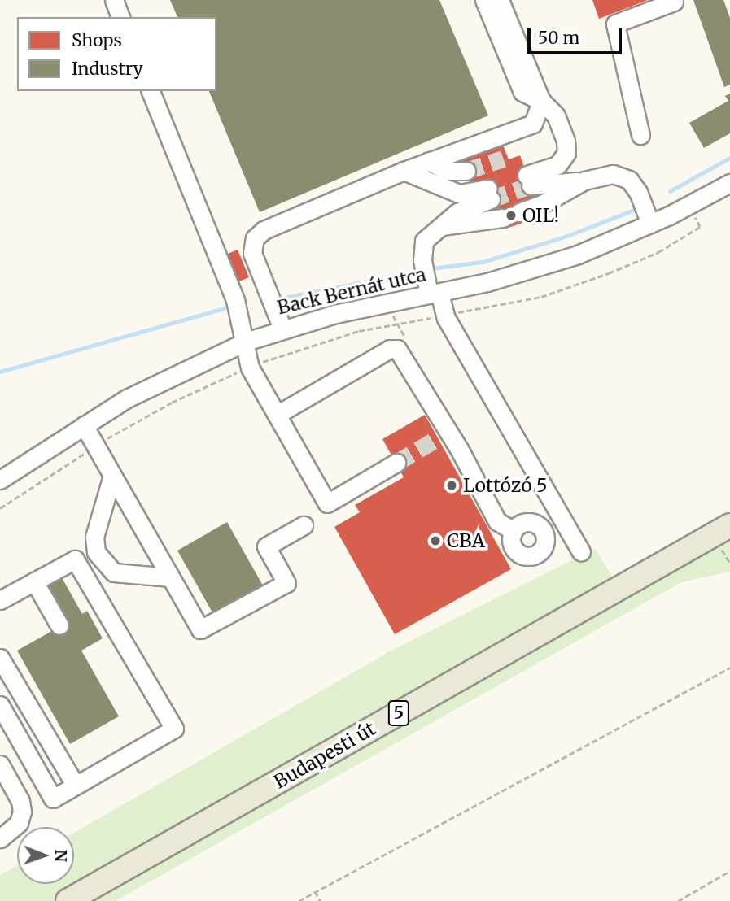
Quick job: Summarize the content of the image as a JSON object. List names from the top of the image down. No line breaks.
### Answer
{"streets":{"main road":["5","Budapesti út"],"street":["Back Bernát utca"]},"places":["OIL!","Lottózó 5","CBA"],"legend":["Shops","Industry"],"scale_bar":"50 m","north":"right"}
